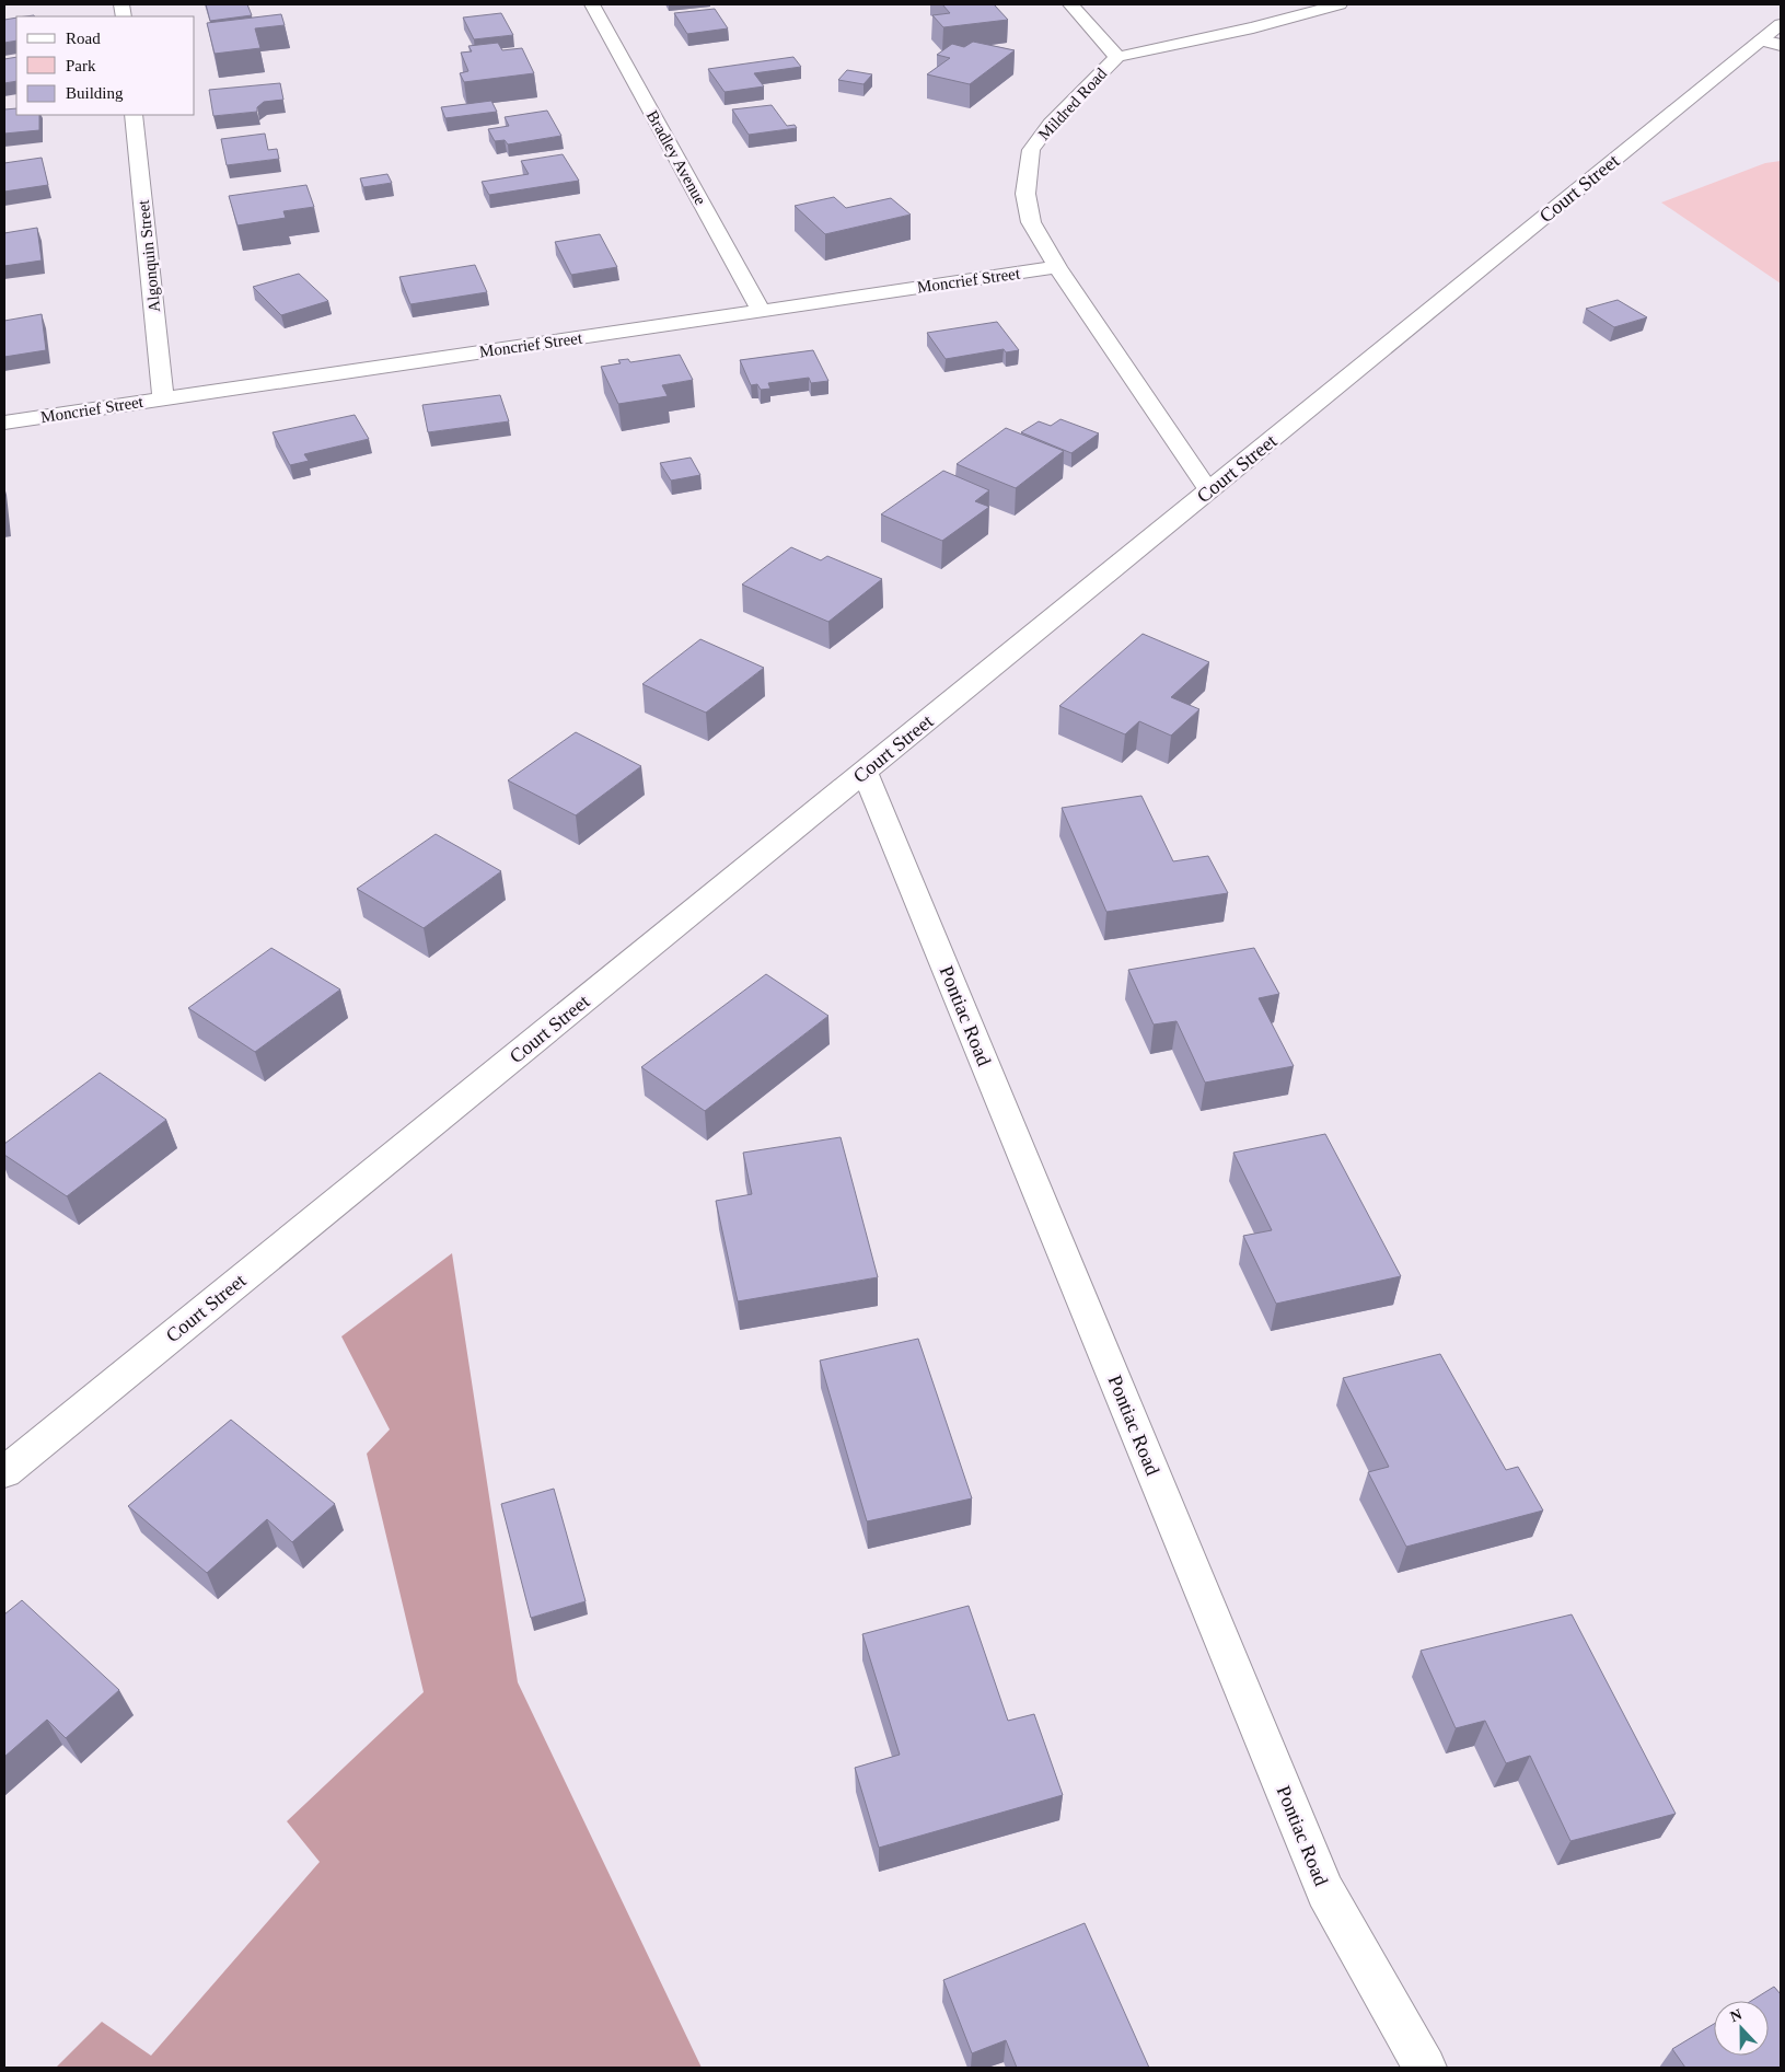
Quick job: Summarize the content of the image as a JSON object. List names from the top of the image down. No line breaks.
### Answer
{"streets":{"street":["Mildred Road","Bradley Avenue","Court Street","Algonquin Street","Moncrief Street","Pontiac Road"]},"crossings":[["Mildred Road","Court Street"],["Mildred Road","Moncrief Street"],["Bradley Avenue","Moncrief Street"],["Court Street","Pontiac Road"],["Algonquin Street","Moncrief Street"]],"legend":["Road","Park","Building"],"north":"top"}
